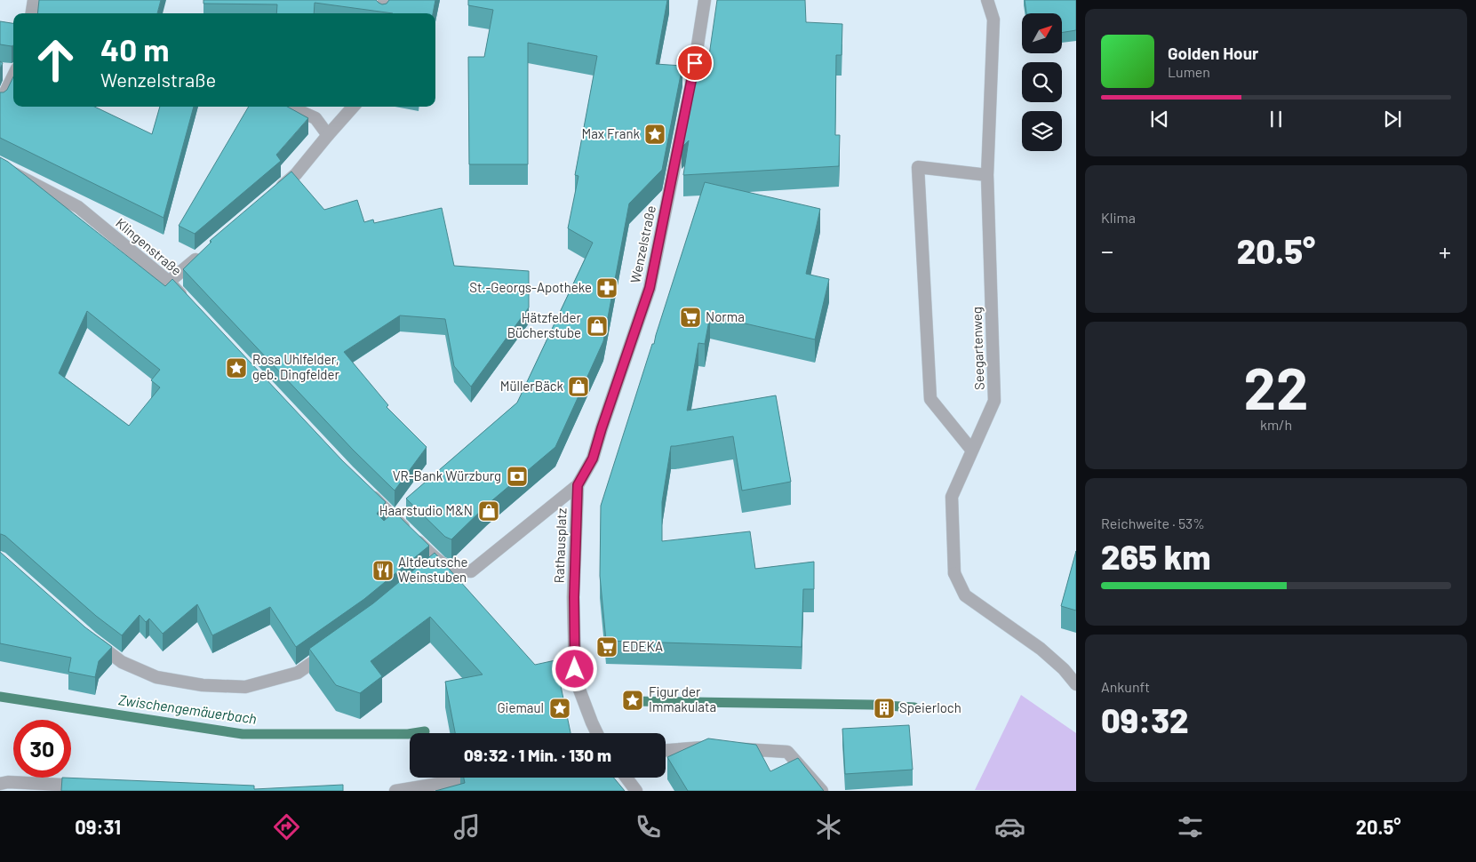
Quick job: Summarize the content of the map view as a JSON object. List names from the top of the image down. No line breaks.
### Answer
{"streets":{"street":["Wenzelstraße","Klingenstraße","Seegartenweg","Rathausplatz"]},"crossings":[["Wenzelstraße","Rathausplatz"]],"water":["Zwischengemäuerbach"],"places":{"place":["Max Frank","Rosa Uhlfelder, geb. Dingfelder","Figur der Immakulata","Giemaul"],"pharmacy":["St.-Georgs-Apotheke"],"supermarket":["Norma","EDEKA"],"shop":["Hätzfelder Bücherstube","MüllerBäck","Haarstudio M&N"],"bank":["VR-Bank Würzburg"],"restaurant":["Altdeutsche Weinstuben"],"building":["Speierloch"]},"north":"top right","page":{"turn":["40 m","Wenzelstraße"],"song":["Golden Hour","Lumen"],"tile":["Klima",["22","km/h"],["Reichweite · 53%","265 km"],["Ankunft","09:32"]],"heat":["−","20.5°","+"],"limit":"30","trip":"09:32 · 1 Min. · 130 m","tabs":["09:31","20.5°"]}}
